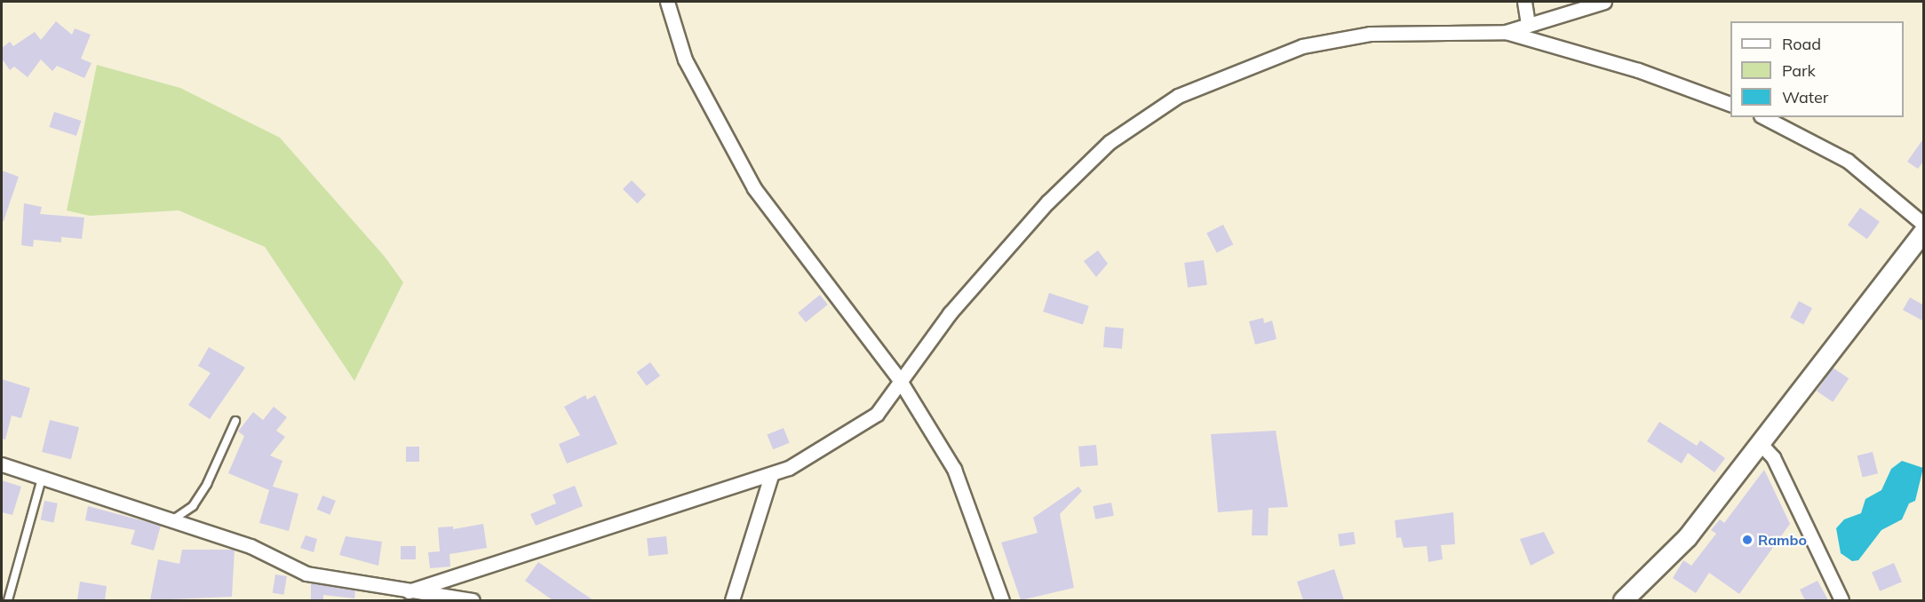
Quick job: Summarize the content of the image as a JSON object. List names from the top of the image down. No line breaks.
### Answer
{"places":["Rambo"],"legend":["Road","Park","Water"]}
